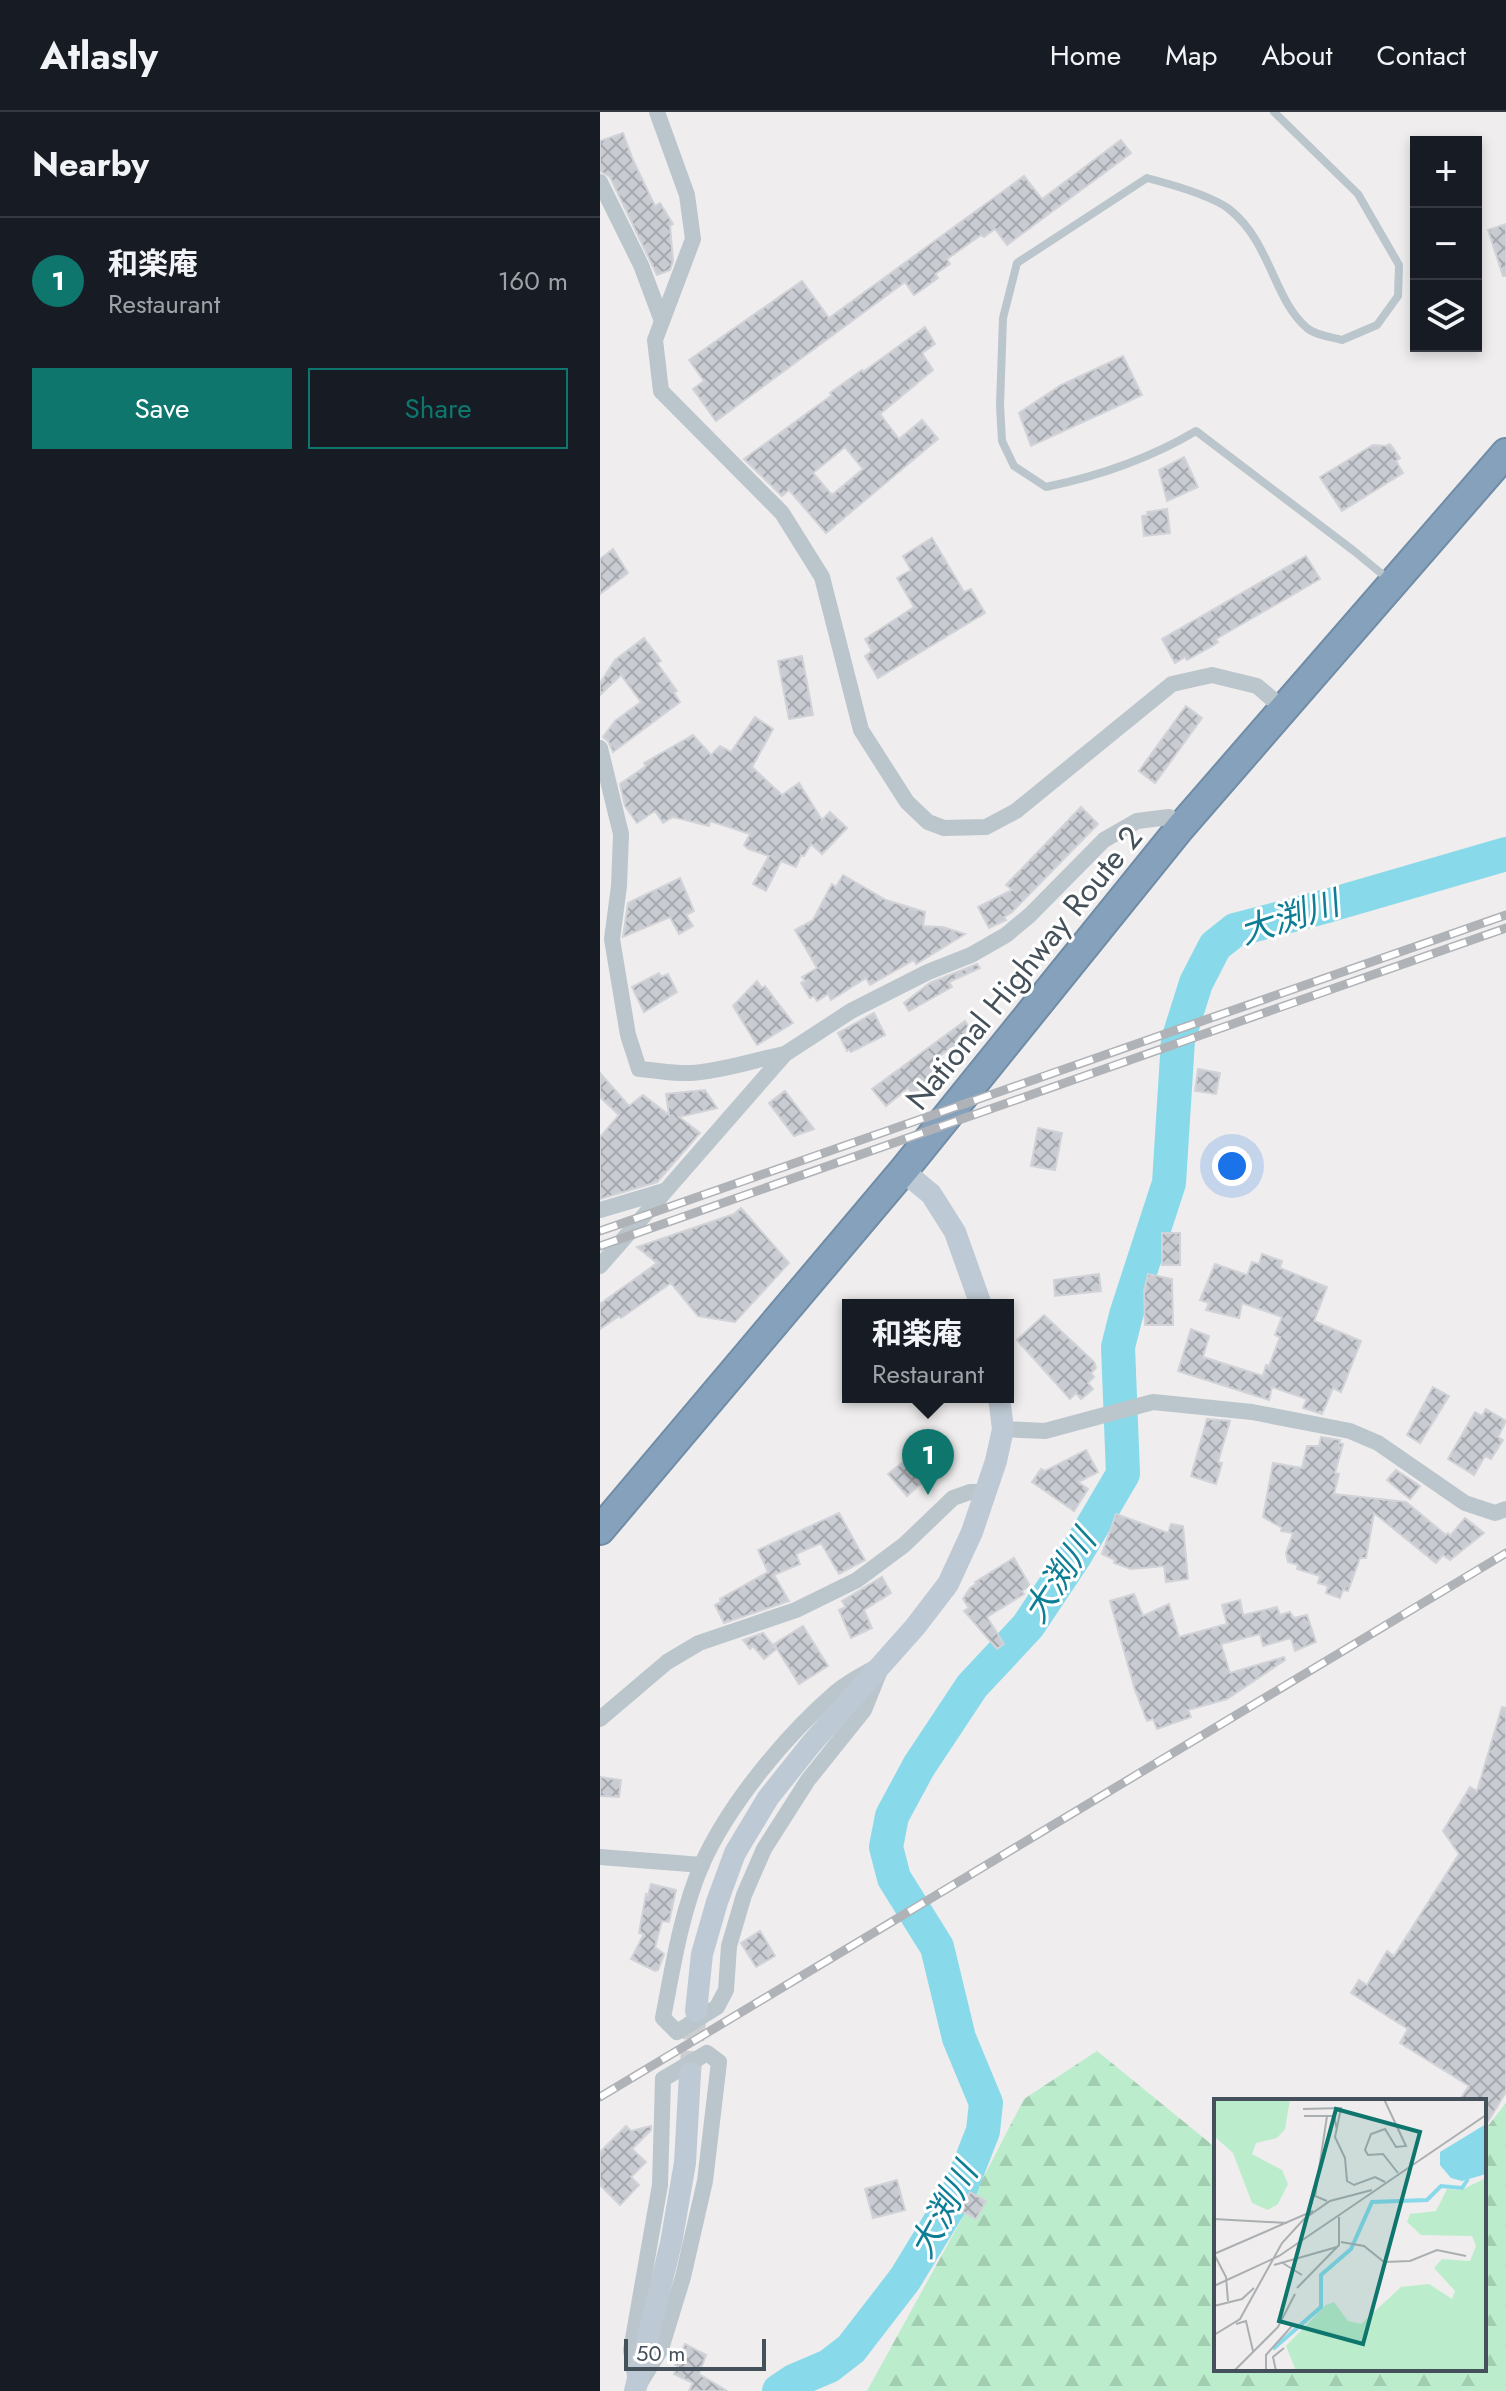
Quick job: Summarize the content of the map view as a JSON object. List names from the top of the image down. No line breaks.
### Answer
{"streets":{"highway":["National Highway Route 2"]},"water":["大渕川"],"scale_bar":"50 m","page":{"header":"Atlasly","nav":["Home","Map","About","Contact"],"heading":"Nearby","map_buttons":["+","−"],"list":[{"mark":"1","name":"和楽庵","note":"Restaurant","value":"160 m"}],"buttons":["Save","Share"],"popup":["和楽庵","Restaurant"],"pins":"1","scale":"50 m"}}
